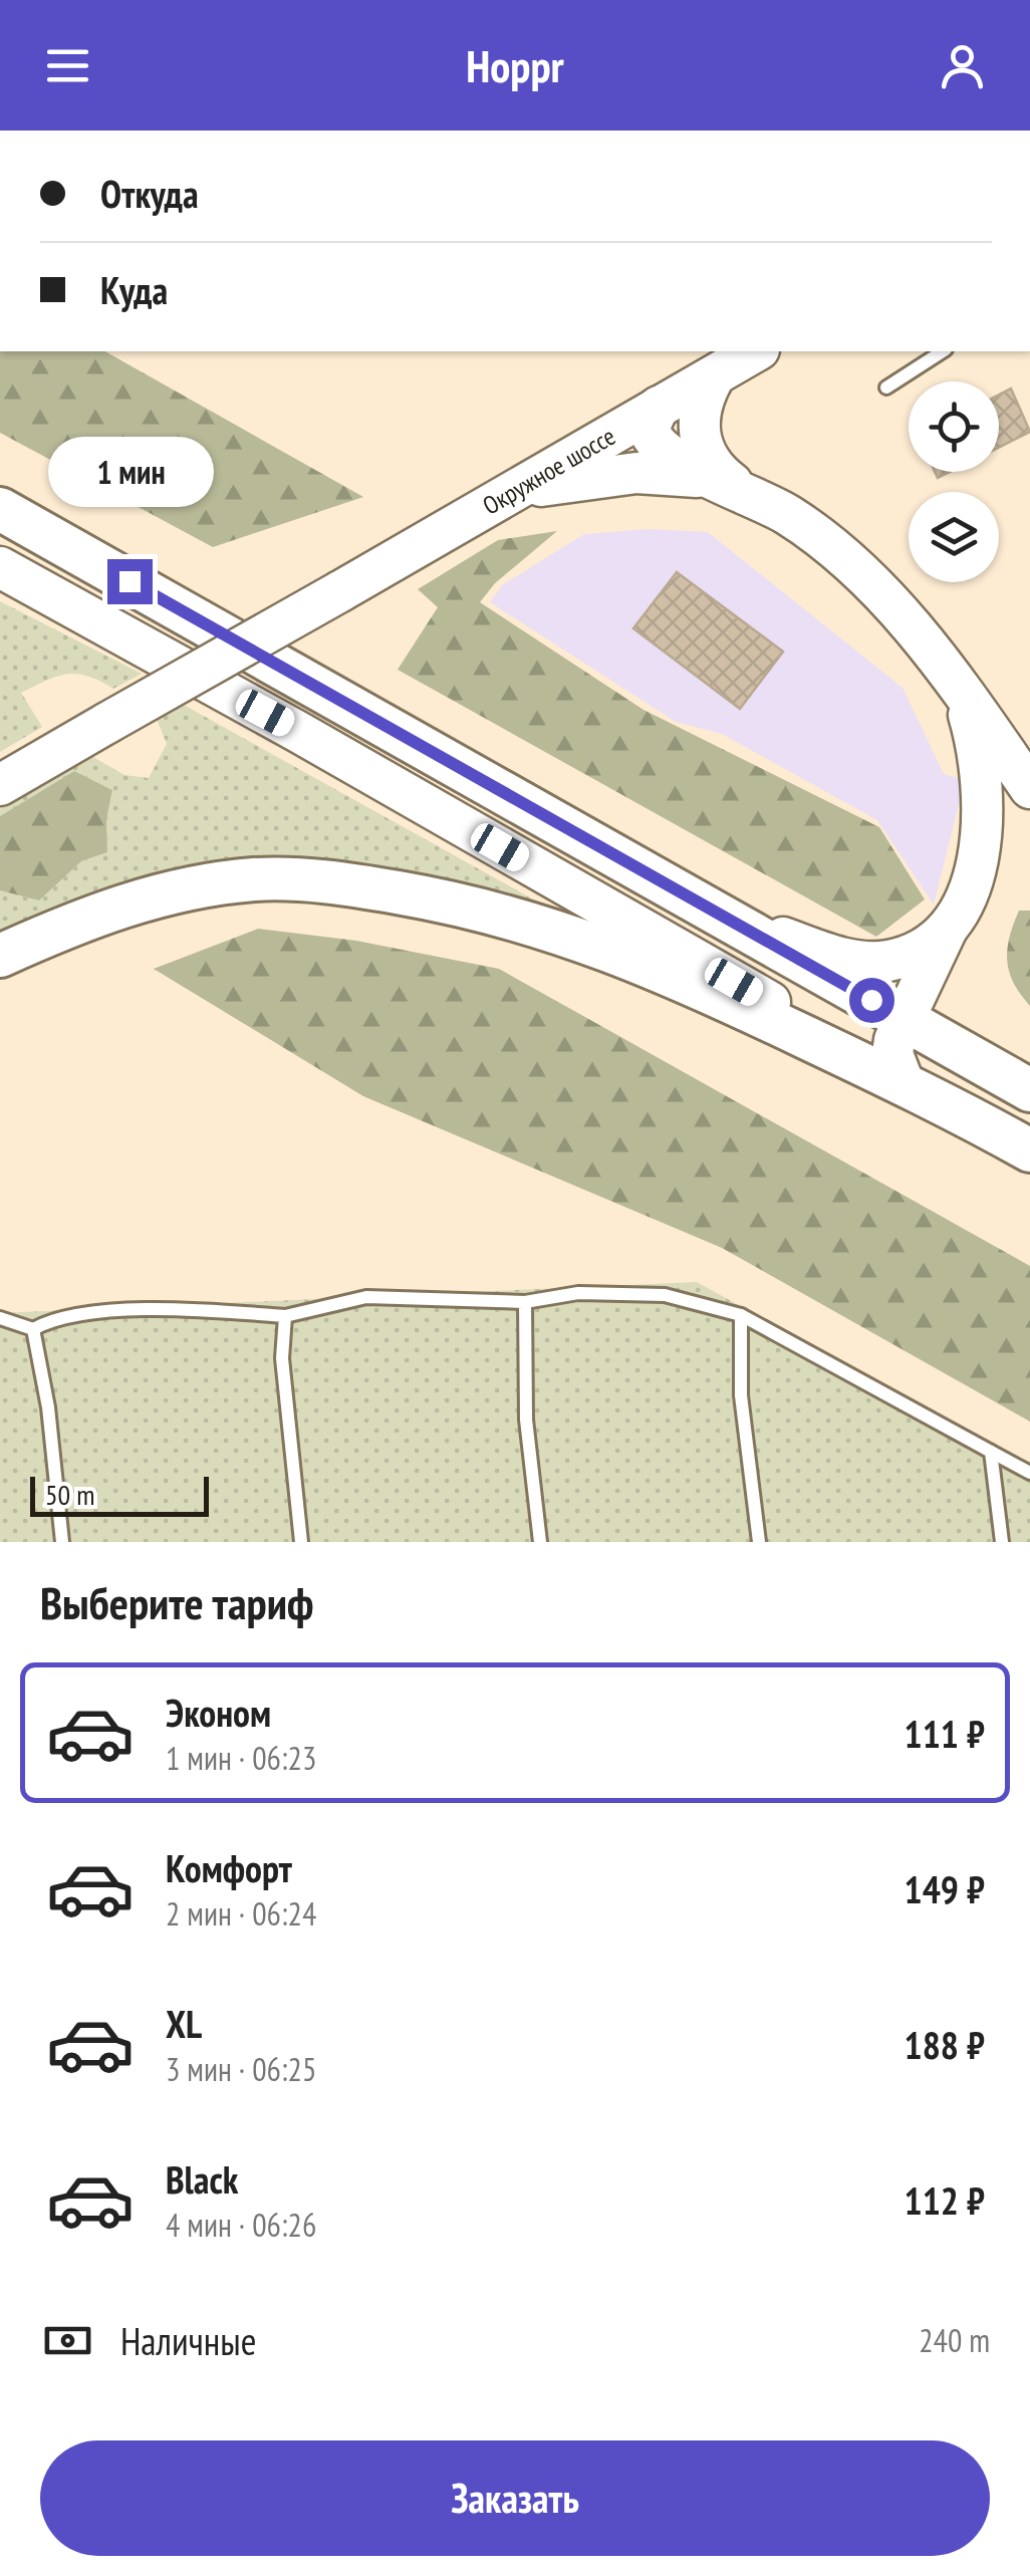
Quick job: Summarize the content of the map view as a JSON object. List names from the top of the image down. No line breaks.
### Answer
{"streets":{"main road":["Окружное шоссе"]},"scale_bar":"50 m","page":{"header":"Hoppr","banner":["Откуда","Куда"],"bubble":"1 мин","scale":"50 m","heading":"Выберите тариф","list":[{"name":"Эконом","note":"1 мин · 06:23","value":"111 ₽"},{"name":"Комфорт","note":"2 мин · 06:24","value":"149 ₽"},{"name":"XL","note":"3 мин · 06:25","value":"188 ₽"},{"name":"Black","note":"4 мин · 06:26","value":"112 ₽"}],"pay":["Наличные","240 m"],"buttons":"Заказать"}}
